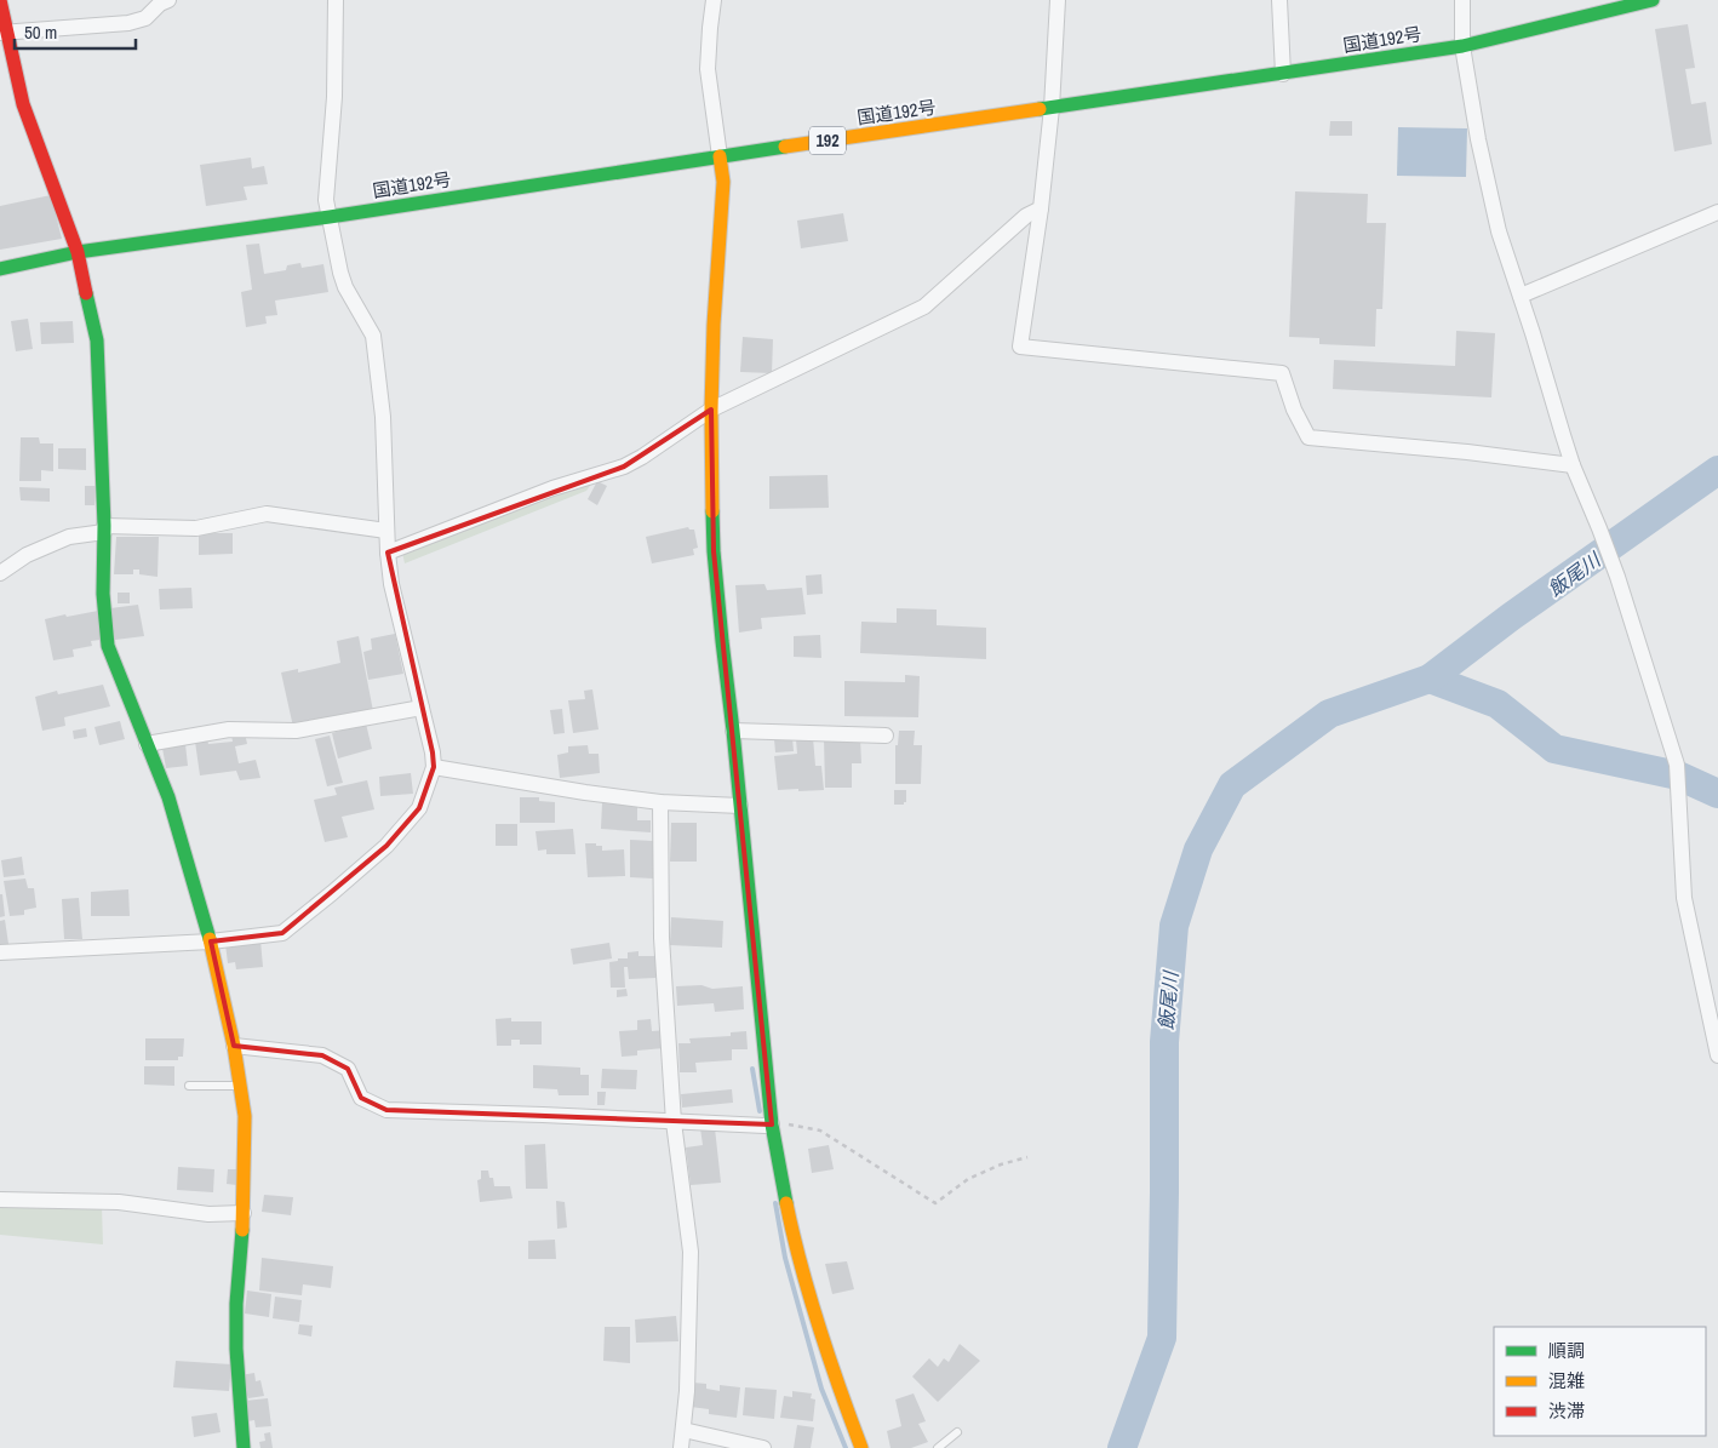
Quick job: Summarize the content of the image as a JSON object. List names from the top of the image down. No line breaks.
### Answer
{"streets":{"main road":["国道192号","192"]},"water":["飯尾川"],"legend":["順調","混雑","渋滞"],"scale_bar":"50 m"}
